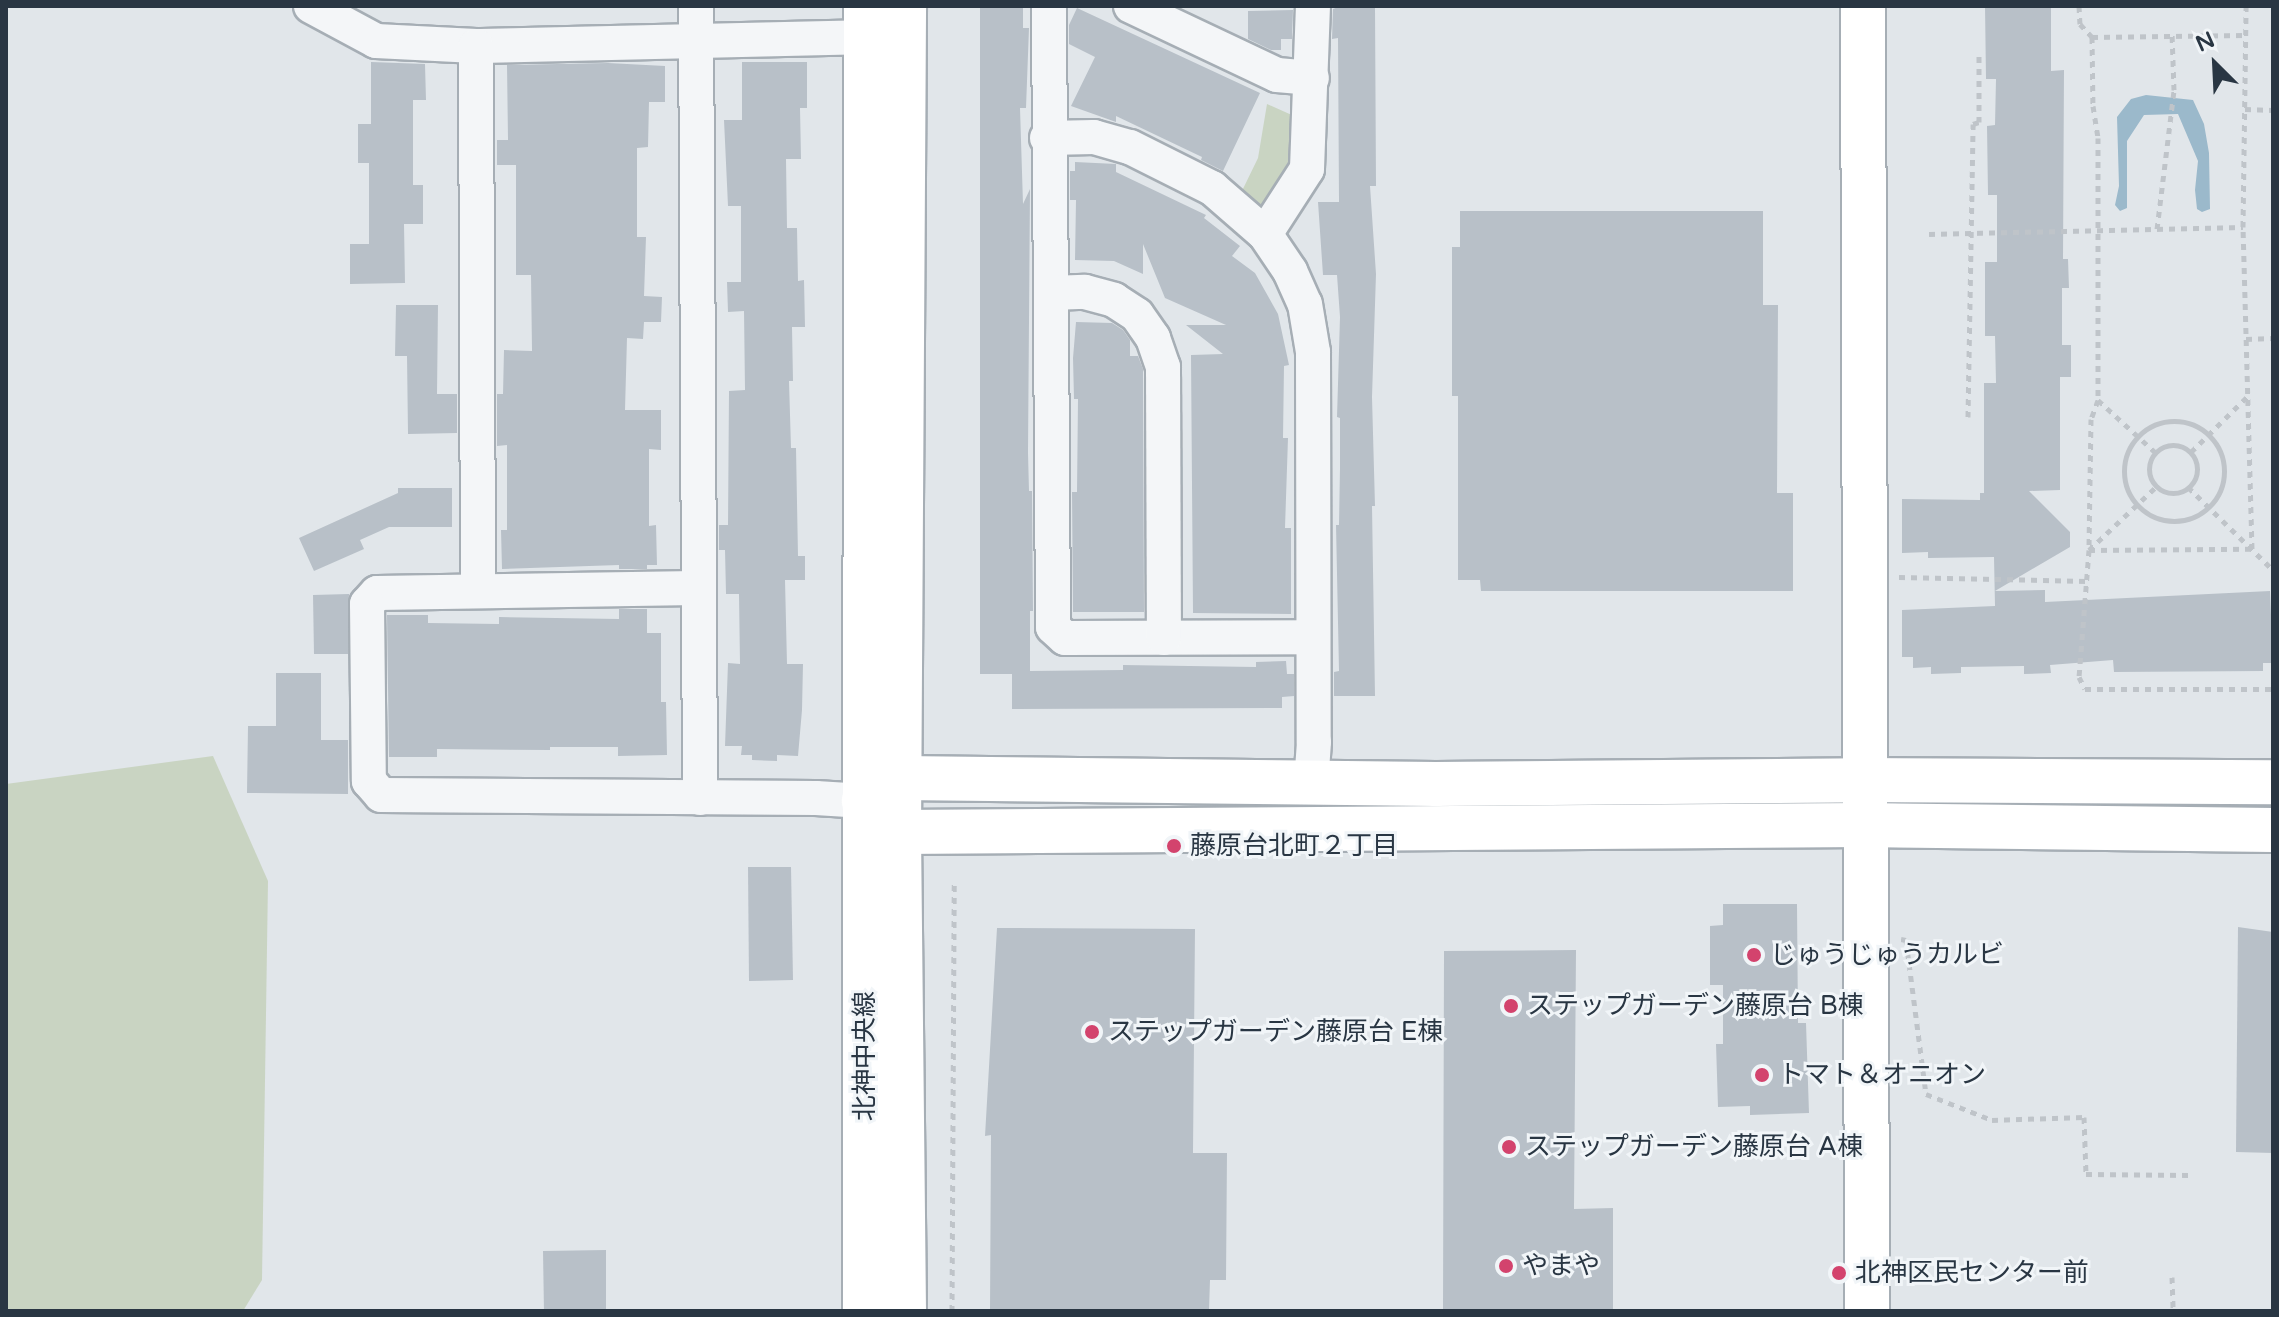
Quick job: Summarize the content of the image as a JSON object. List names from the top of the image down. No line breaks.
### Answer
{"streets":{"street":["北神中央線"]},"places":["藤原台北町２丁目","じゅうじゅうカルビ","ステップガーデン藤原台 B棟","ステップガーデン藤原台 E棟","トマト＆オニオン","ステップガーデン藤原台 A棟","やまや","北神区民センター前"],"north":"top left"}
